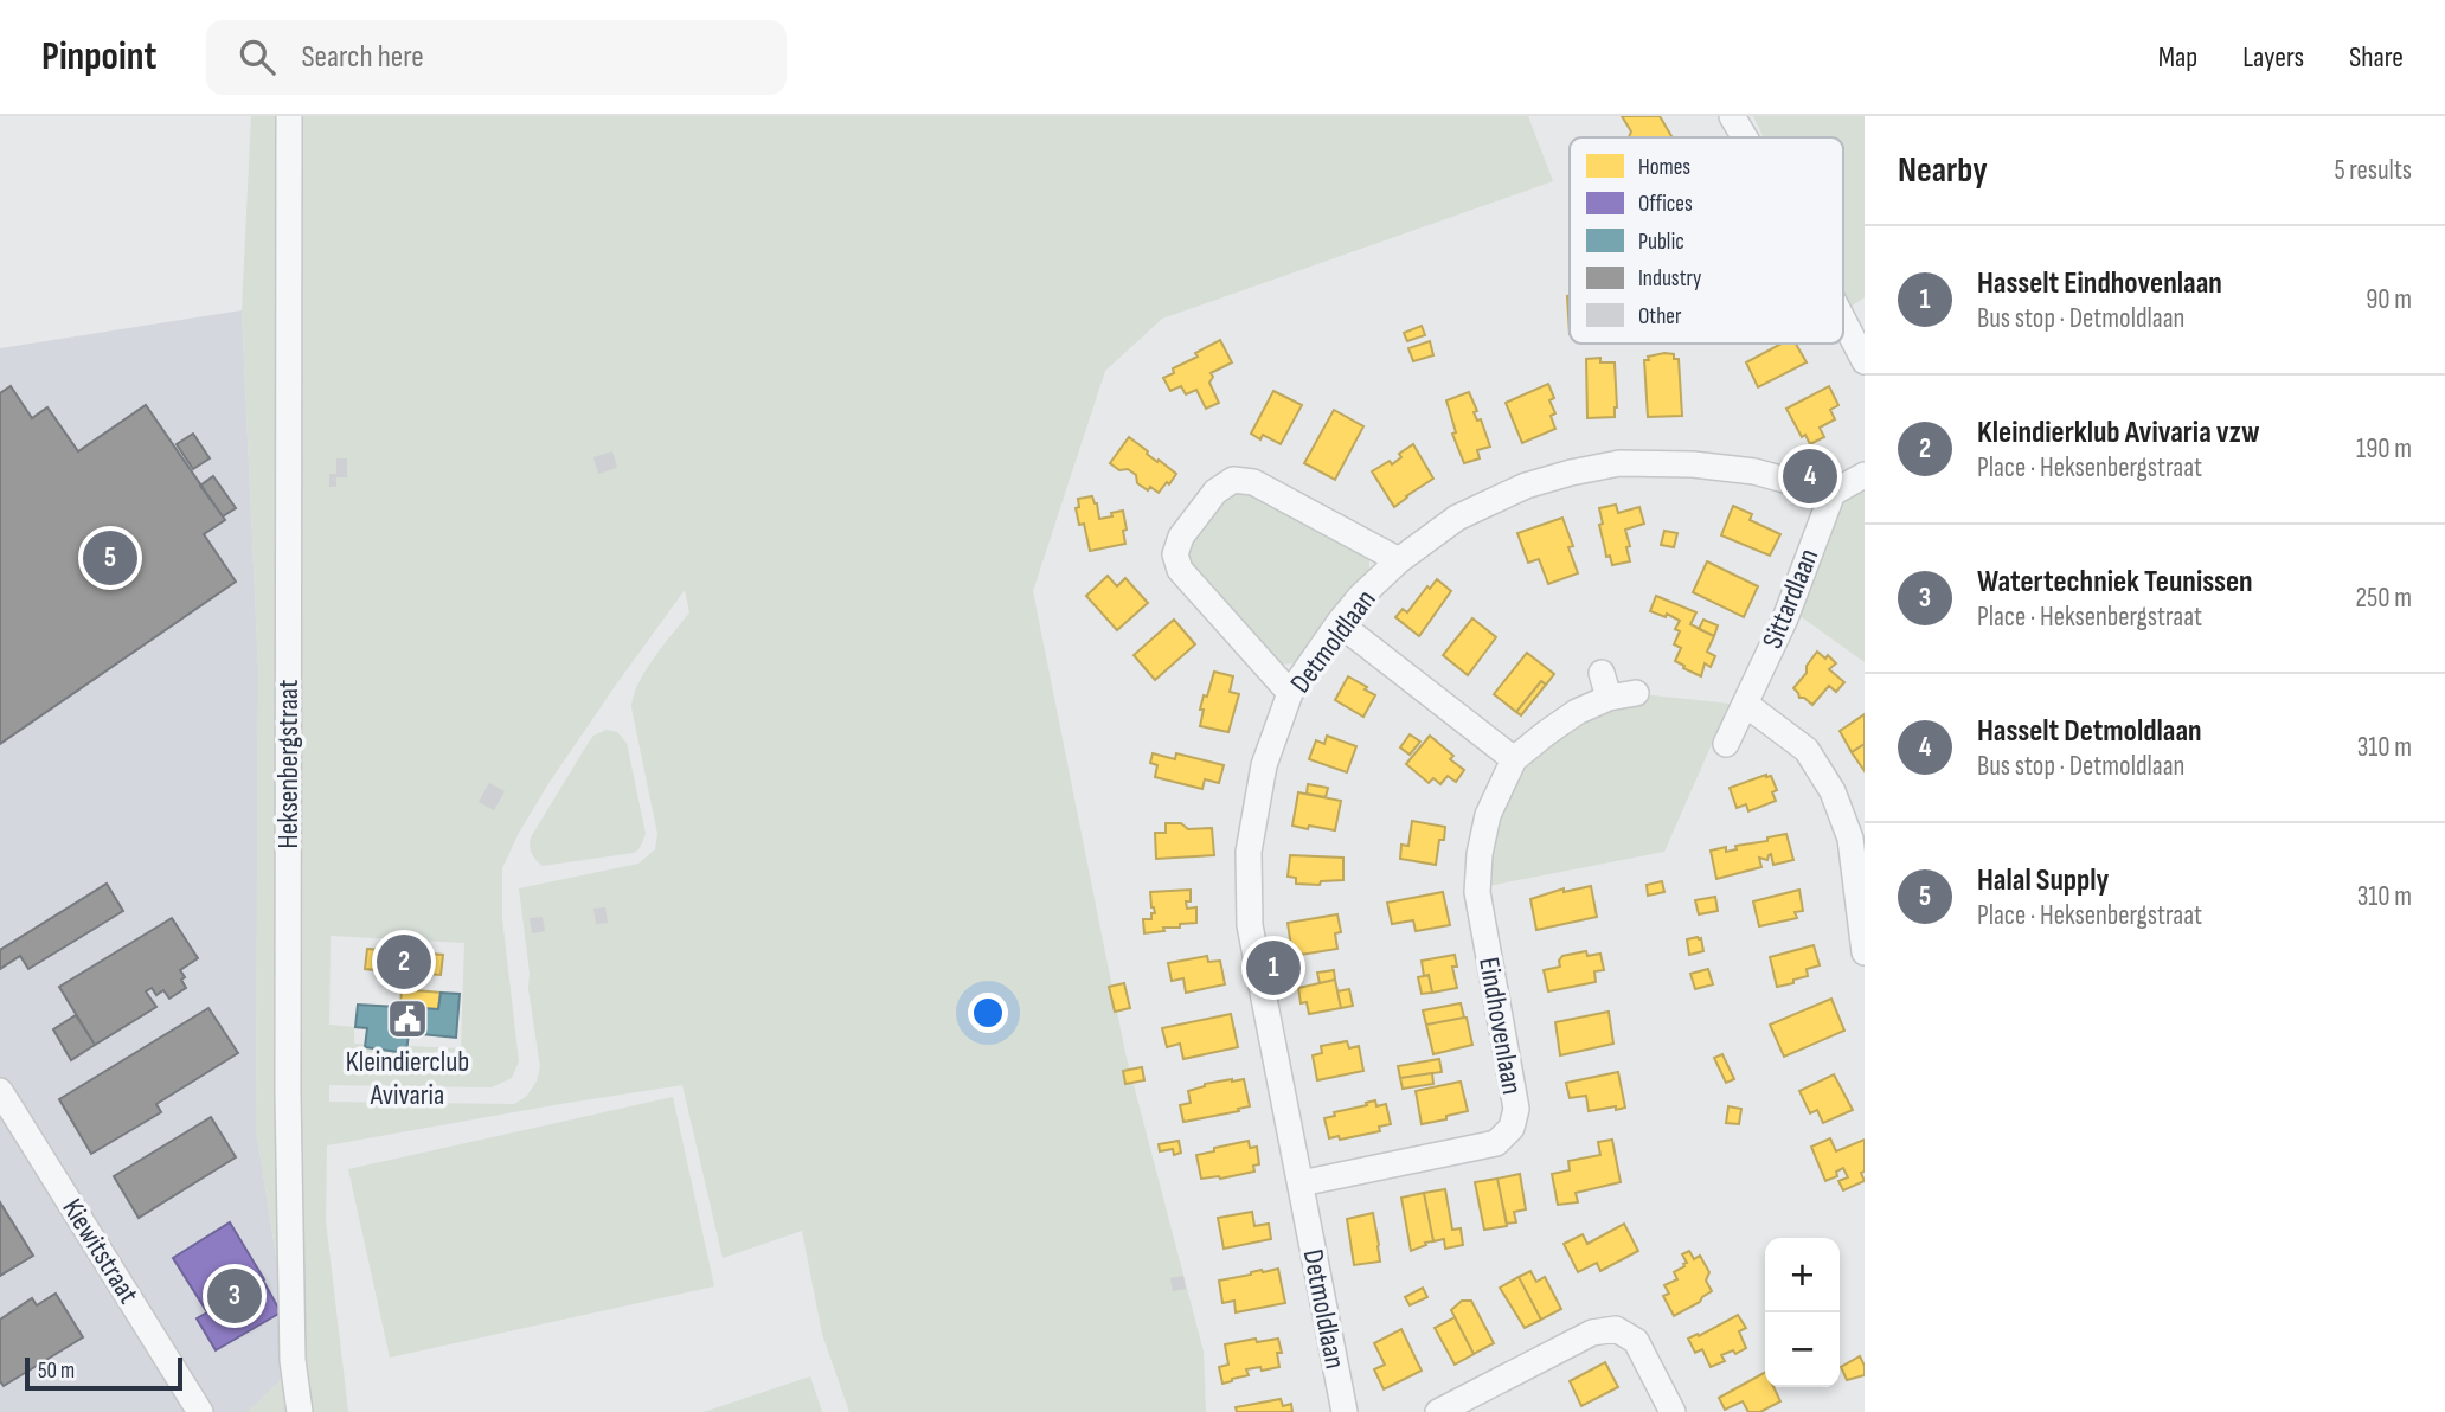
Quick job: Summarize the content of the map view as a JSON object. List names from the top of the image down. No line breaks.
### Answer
{"streets":{"street":["Sittardlaan","Detmoldlaan","Heksenbergstraat","Eindhovenlaan","Kiewitstraat"]},"crossings":[["Sittardlaan","Detmoldlaan"],["Detmoldlaan","Eindhovenlaan"]],"places":{"public building":["Kleindierclub Avivaria"]},"legend":["Homes","Offices","Public","Industry","Other"],"scale_bar":"50 m","page":{"header":"Pinpoint","search":"Search here","nav":["Map","Layers","Share"],"heading":["Nearby","5 results"],"list":[{"mark":"1","name":"Hasselt Eindhovenlaan","note":"Bus stop · Detmoldlaan","value":"90 m"},{"mark":"2","name":"Kleindierklub Avivaria vzw","note":"Place · Heksenbergstraat","value":"190 m"},{"mark":"3","name":"Watertechniek Teunissen","note":"Place · Heksenbergstraat","value":"250 m"},{"mark":"4","name":"Hasselt Detmoldlaan","note":"Bus stop · Detmoldlaan","value":"310 m"},{"mark":"5","name":"Halal Supply","note":"Place · Heksenbergstraat","value":"310 m"}],"pins":["4","5","2","1","3"],"map_buttons":["+","−"],"scale":"50 m"}}
